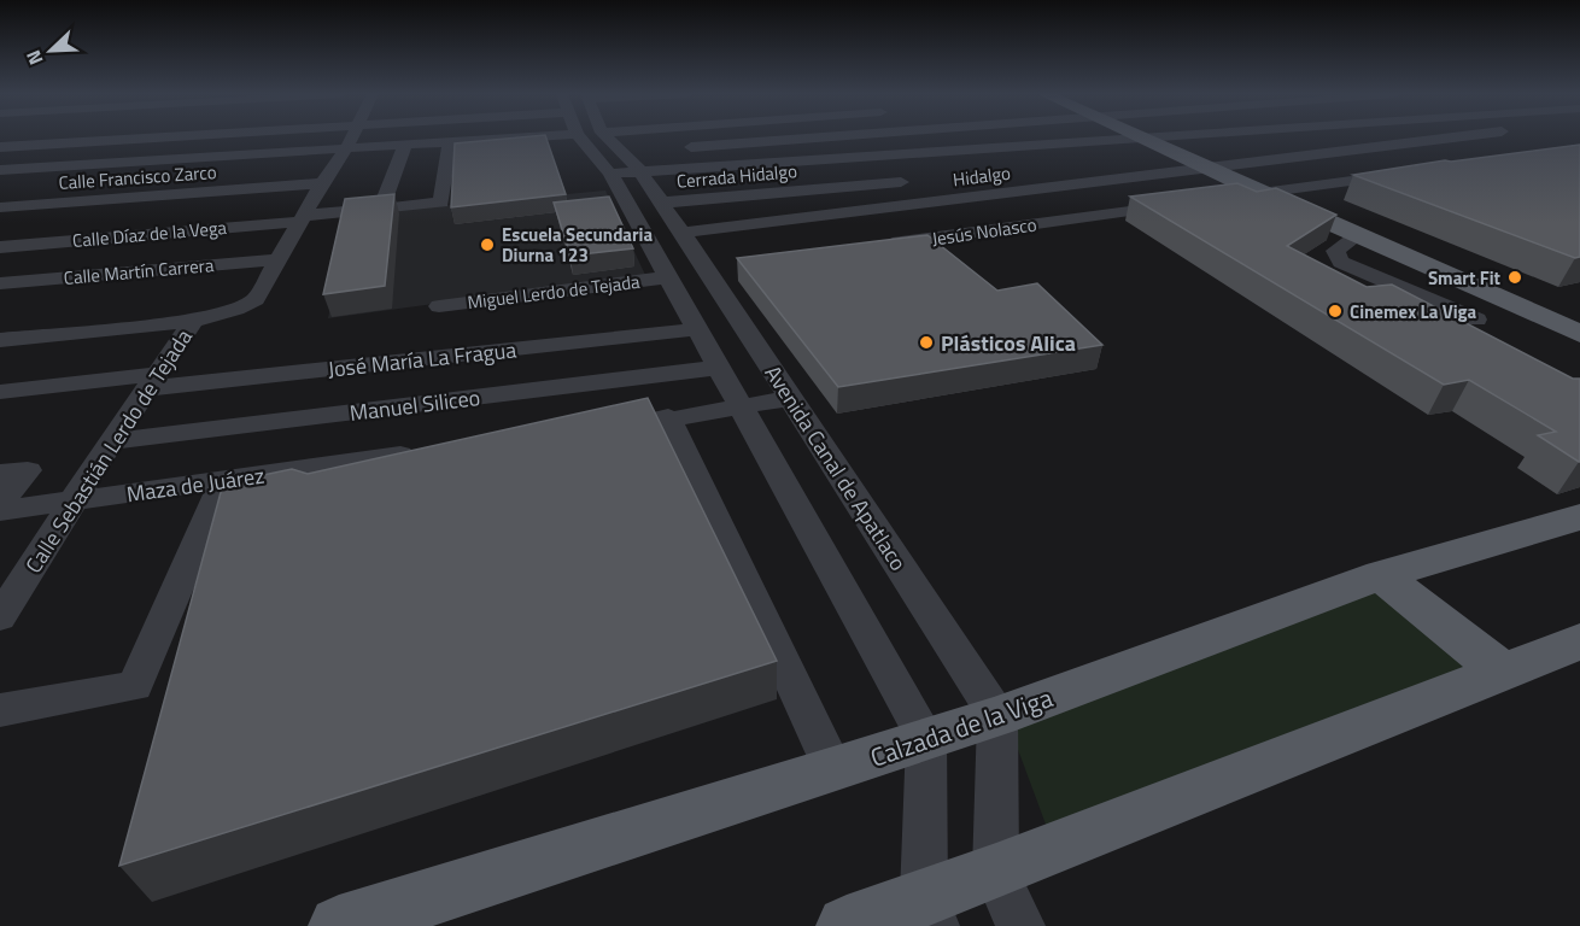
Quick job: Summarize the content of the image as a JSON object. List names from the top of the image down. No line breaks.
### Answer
{"streets":{"main road":["Calzada de la Viga"],"street":["Cerrada Hidalgo","Hidalgo","Calle Francisco Zarco","Jesús Nolasco","Calle Díaz de la Vega","Calle Martín Carrera","Miguel Lerdo de Tejada","José María La Fragua","Manuel Siliceo","Calle Sebastián Lerdo de Tejada","Avenida Canal de Apatlaco","Maza de Juárez"]},"crossings":[["Cerrada Hidalgo","Avenida Canal de Apatlaco"],["Hidalgo","Avenida Canal de Apatlaco"],["Miguel Lerdo de Tejada","Avenida Canal de Apatlaco"],["José María La Fragua","Calle Sebastián Lerdo de Tejada"],["José María La Fragua","Avenida Canal de Apatlaco"],["Manuel Siliceo","Calle Sebastián Lerdo de Tejada"],["Manuel Siliceo","Avenida Canal de Apatlaco"],["Calle Sebastián Lerdo de Tejada","Maza de Juárez"],["Avenida Canal de Apatlaco","Calzada de la Viga"]],"places":["Escuela Secundaria Diurna 123","Smart Fit","Cinemex La Viga","Plásticos Alica"],"north":"bottom left"}
